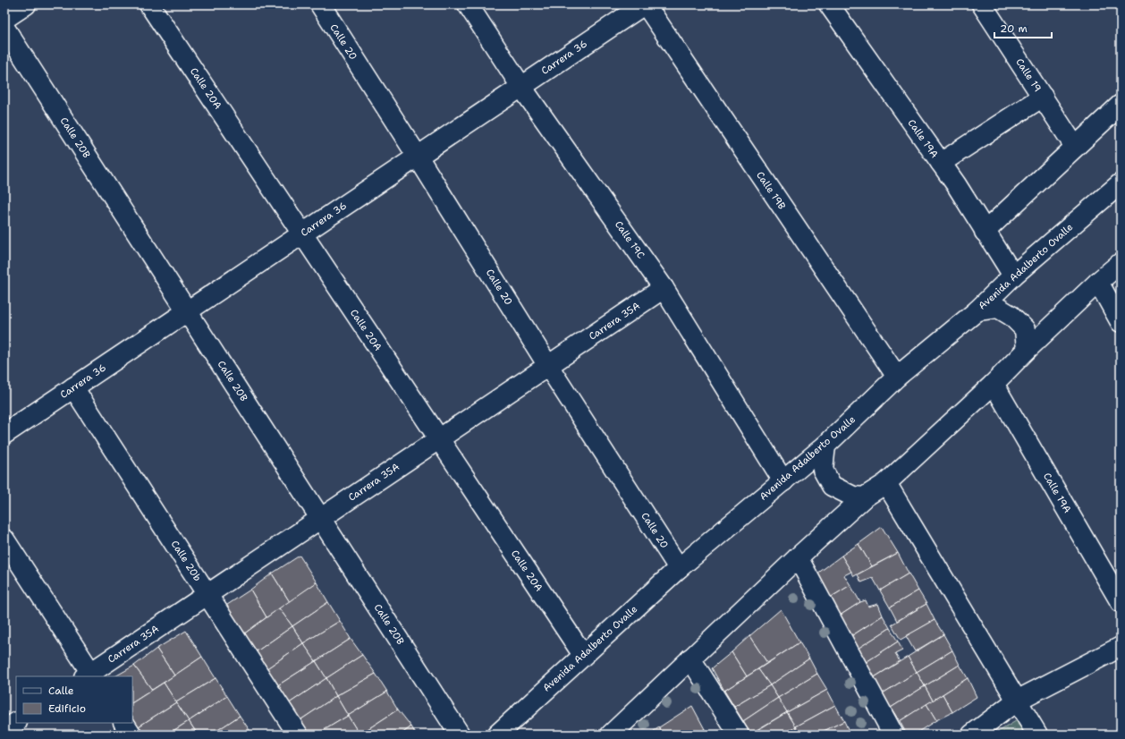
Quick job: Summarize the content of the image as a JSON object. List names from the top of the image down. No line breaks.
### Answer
{"streets":{"street":["Calle 20","Carrera 36","Calle 19","Calle 20A","Calle 20B","Calle 19A","Calle 19B","Calle 19C","Avenida Adalberto Ovalle","Carrera 35A","Calle 20b"]},"crossings":[["Calle 20","Carrera 36"],["Calle 20","Avenida Adalberto Ovalle"],["Calle 20","Carrera 35A"],["Carrera 36","Calle 20A"],["Carrera 36","Calle 20B"],["Carrera 36","Calle 19B"],["Carrera 36","Calle 19C"],["Carrera 36","Calle 20b"],["Calle 20A","Avenida Adalberto Ovalle"],["Calle 20A","Carrera 35A"],["Calle 20B","Carrera 35A"],["Calle 19A","Avenida Adalberto Ovalle"],["Calle 19B","Avenida Adalberto Ovalle"],["Calle 19C","Avenida Adalberto Ovalle"],["Calle 19C","Carrera 35A"],["Carrera 35A","Calle 20b"]],"legend":["Calle","Edificio"],"scale_bar":"20 m"}
